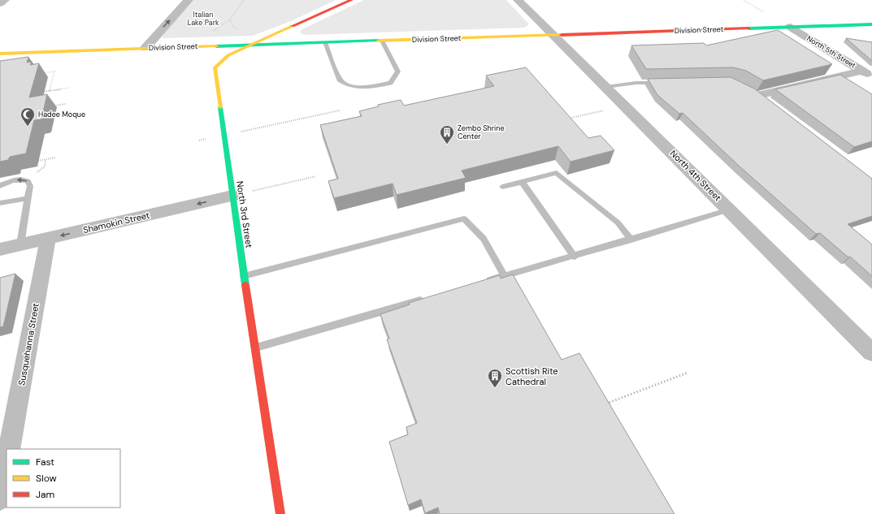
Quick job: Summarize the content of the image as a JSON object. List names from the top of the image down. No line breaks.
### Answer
{"streets":{"main road":["Division Street","North 3rd Street"],"street":["North 5th Street","North 4th Street","Shamokin Street","Susquehanna Street"]},"crossings":[["Division Street","North 5th Street"],["Division Street","North 4th Street"],["Division Street","North 3rd Street"],["North 3rd Street","Shamokin Street"],["Shamokin Street","Susquehanna Street"]],"one_way":["Shamokin Street"],"parks":["Italian Lake Park"],"places":{"mosque":["Hadee Moque"],"building":["Zembo Shrine Center","Scottish Rite Cathedral"]},"legend":["Fast","Slow","Jam"]}
